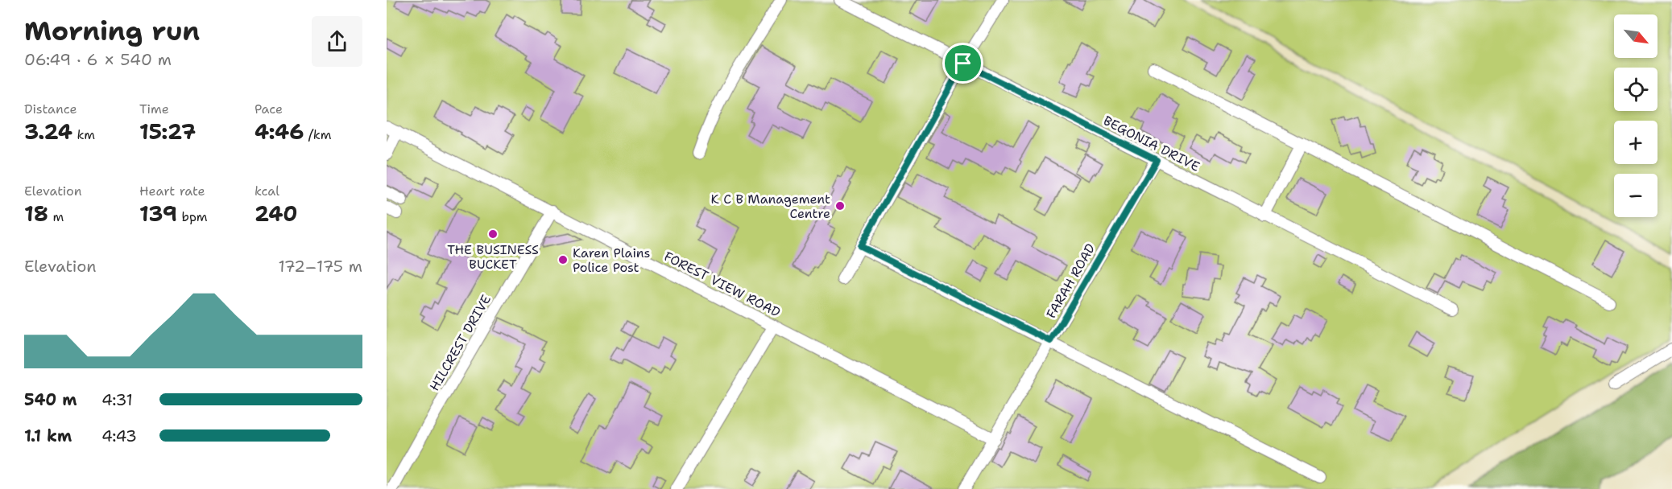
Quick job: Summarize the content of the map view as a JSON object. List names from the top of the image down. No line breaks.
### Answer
{"streets":{"street":["BEGONIA DRIVE","FARAH ROAD","FOREST VIEW ROAD","HILCREST DRIVE"]},"crossings":[["BEGONIA DRIVE","FARAH ROAD"],["FARAH ROAD","FOREST VIEW ROAD"],["FOREST VIEW ROAD","HILCREST DRIVE"]],"places":["K C B Management Centre","THE BUSINESS BUCKET","Karen Plains Police Post"],"north":"bottom right","page":{"heading":["Morning run","06:49 · 6 × 540 m"],"map_buttons":["+","−"],"stats":[["Distance","3.24 km"],["Time","15:27"],["Pace","4:46 /km"],["Elevation","18 m"],["Heart rate","139 bpm"],["kcal","240"]],"chart":["Elevation","172–175 m"],"list":[{"name":"540 m","note":"4:31"},{"name":"1.1 km","note":"4:43"}]}}
